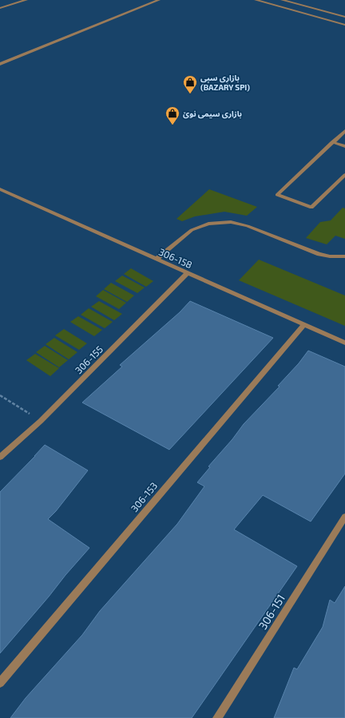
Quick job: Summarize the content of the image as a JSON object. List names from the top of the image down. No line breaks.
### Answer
{"streets":{"street":["306-158","306-155","306-153","306-151"]},"crossings":[["306-158","306-155"],["306-158","306-153"]],"places":{"shop":["بازاڕی سپی (BAZARY SPI)","بازاری سیمی نوێ"]}}
